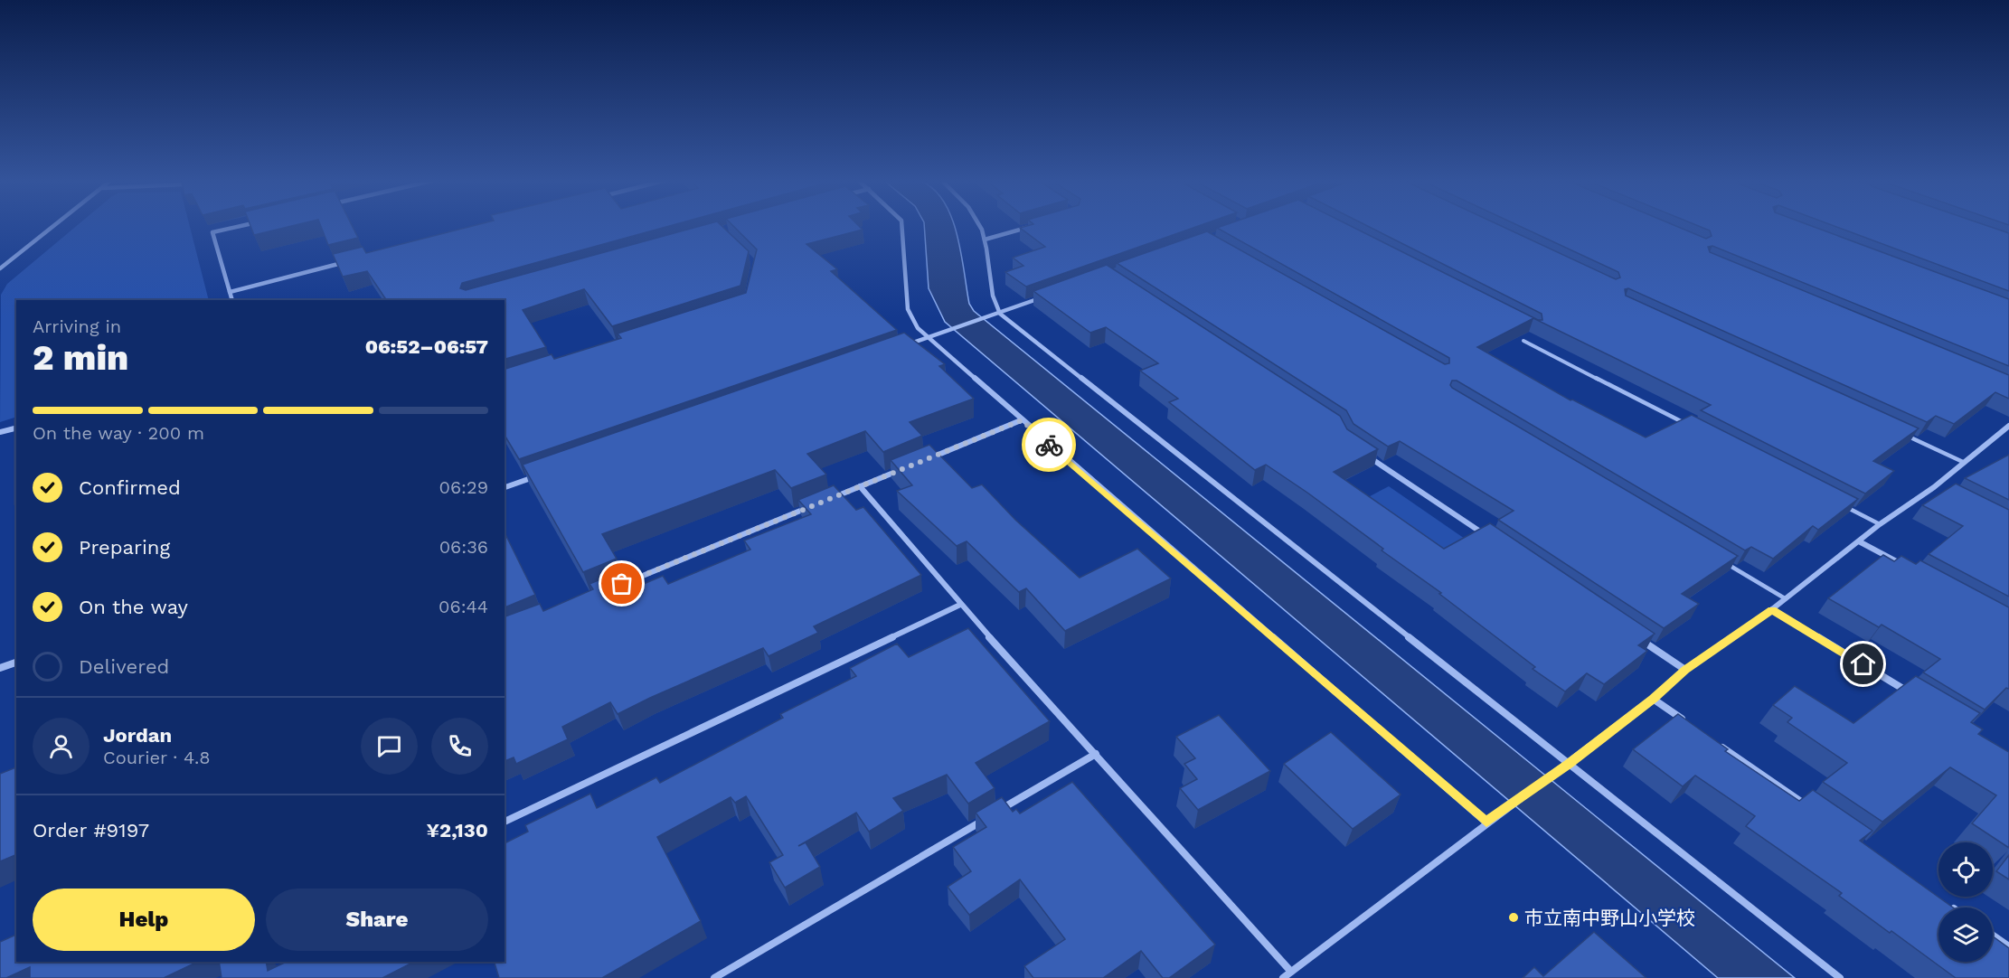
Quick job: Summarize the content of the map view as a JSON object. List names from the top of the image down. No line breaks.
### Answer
{"places":["市立南中野山小学校"],"page":{"heading":["2 min","Arriving in","06:52–06:57"],"panel":["Jordan","Courier · 4.8","Order #9197","¥2,130"],"bar":"On the way · 200 m","list":[["Confirmed","06:29"],["Preparing","06:36"],["On the way","06:44"],"Delivered"],"buttons":["Help","Share"]}}
